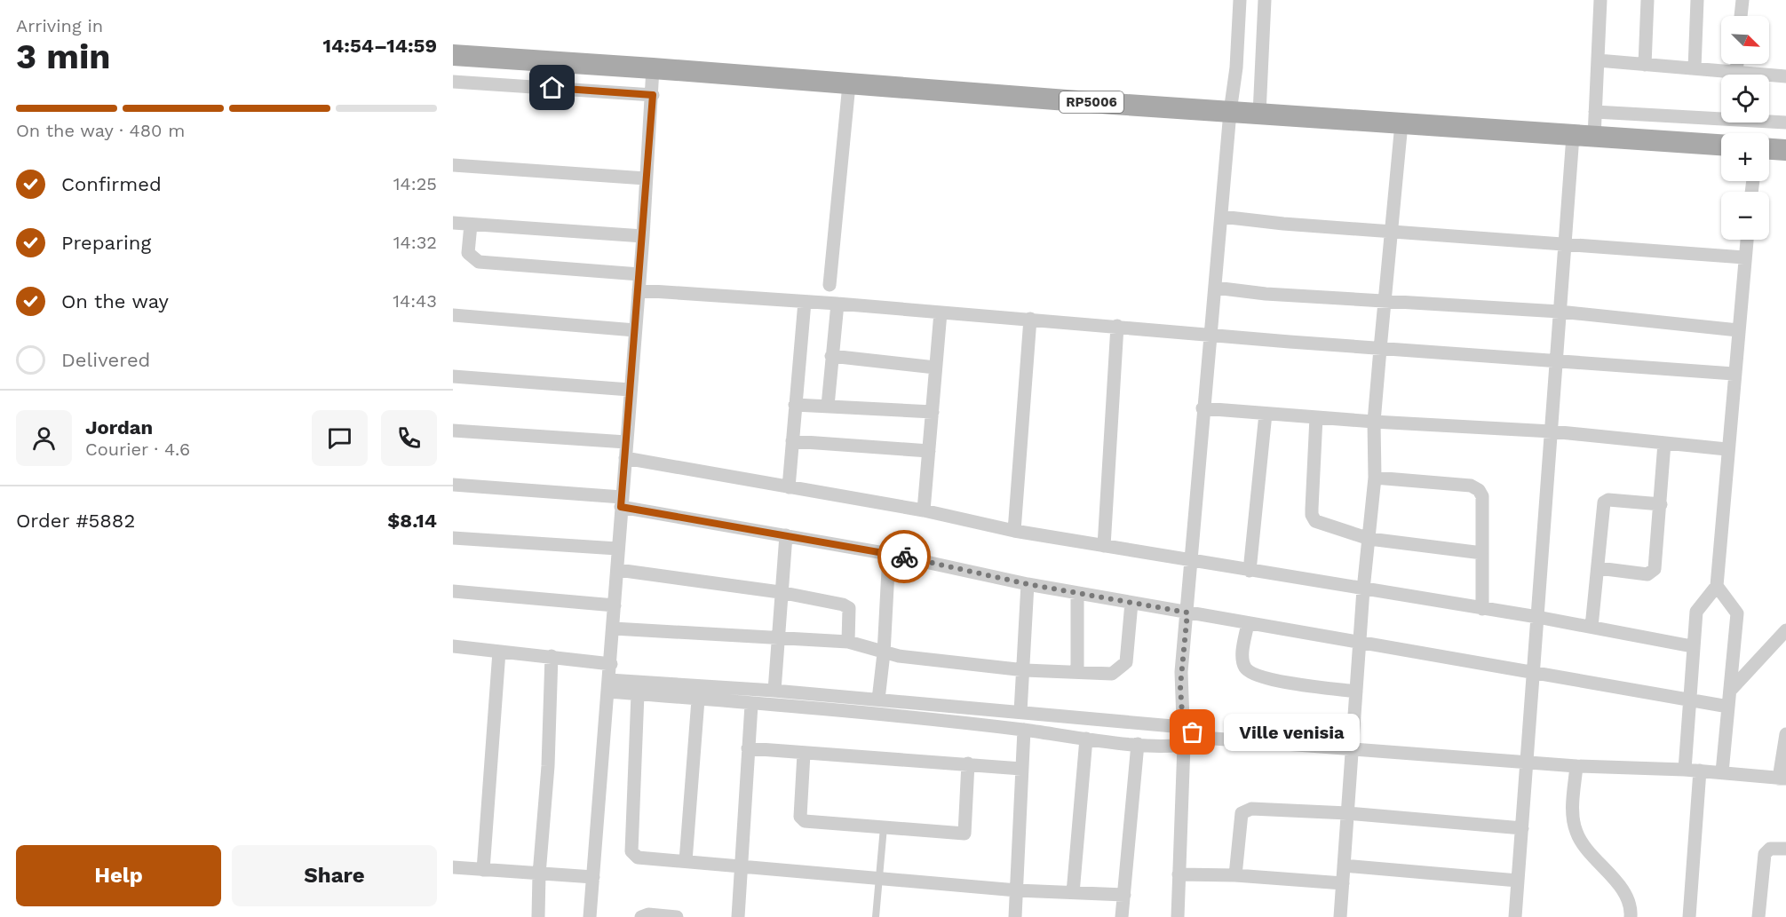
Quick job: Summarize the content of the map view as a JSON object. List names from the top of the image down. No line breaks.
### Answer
{"streets":{"main road":["RP5006"]},"places":["Ville venisia"],"north":"bottom right","page":{"heading":["3 min","Arriving in","14:54–14:59"],"panel":["Jordan","Courier · 4.6","Order #5882","$8.14"],"map_buttons":["+","−"],"bar":"On the way · 480 m","list":[["Confirmed","14:25"],["Preparing","14:32"],["On the way","14:43"],"Delivered"],"bubble":"Ville venisia","buttons":["Help","Share"]}}
